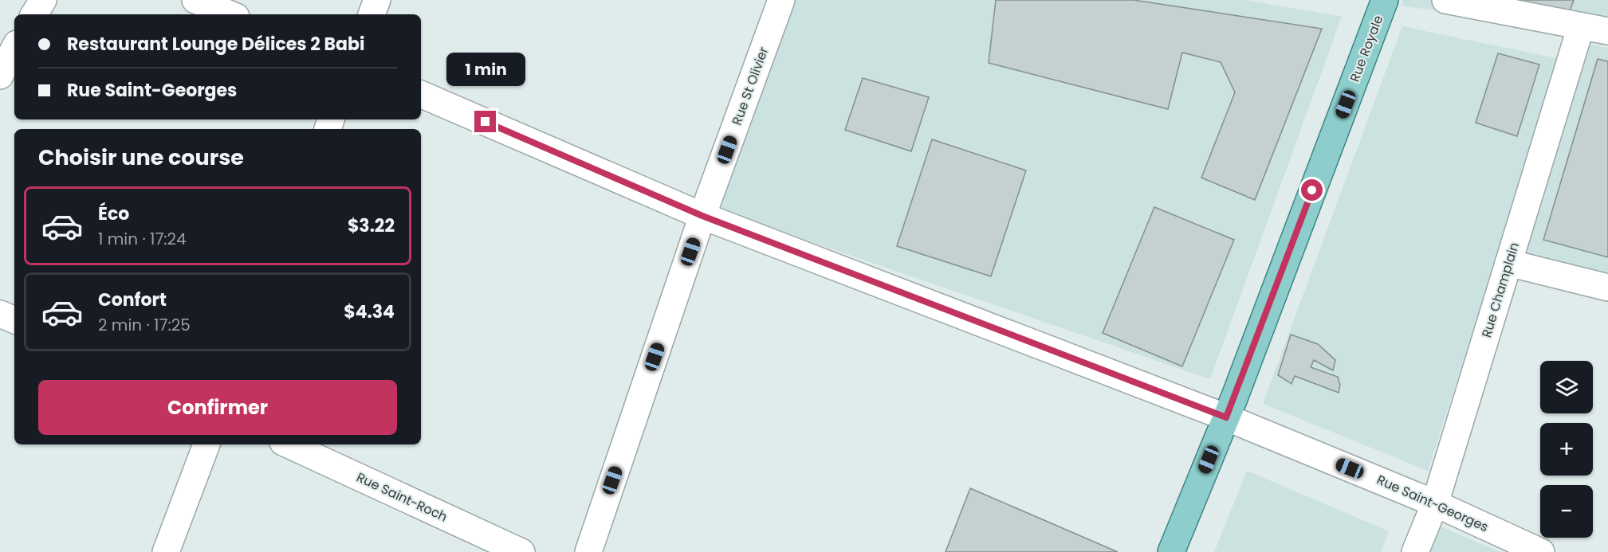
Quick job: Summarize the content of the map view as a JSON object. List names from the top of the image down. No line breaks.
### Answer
{"streets":{"main road":["Rue Royale"],"street":["Rue St Olivier","Rue Champlain","Rue Saint-Roch","Rue Saint-Georges"]},"crossings":[["Rue Royale","Rue Saint-Georges"],["Rue St Olivier","Rue Saint-Georges"],["Rue Champlain","Rue Saint-Georges"]],"page":{"banner":["Restaurant Lounge Délices 2 Babi","Rue Saint-Georges"],"bubble":"1 min","heading":"Choisir une course","list":[{"name":"Éco","note":"1 min · 17:24","value":"$3.22"},{"name":"Confort","note":"2 min · 17:25","value":"$4.34"}],"map_buttons":["+","−"],"buttons":"Confirmer"}}
